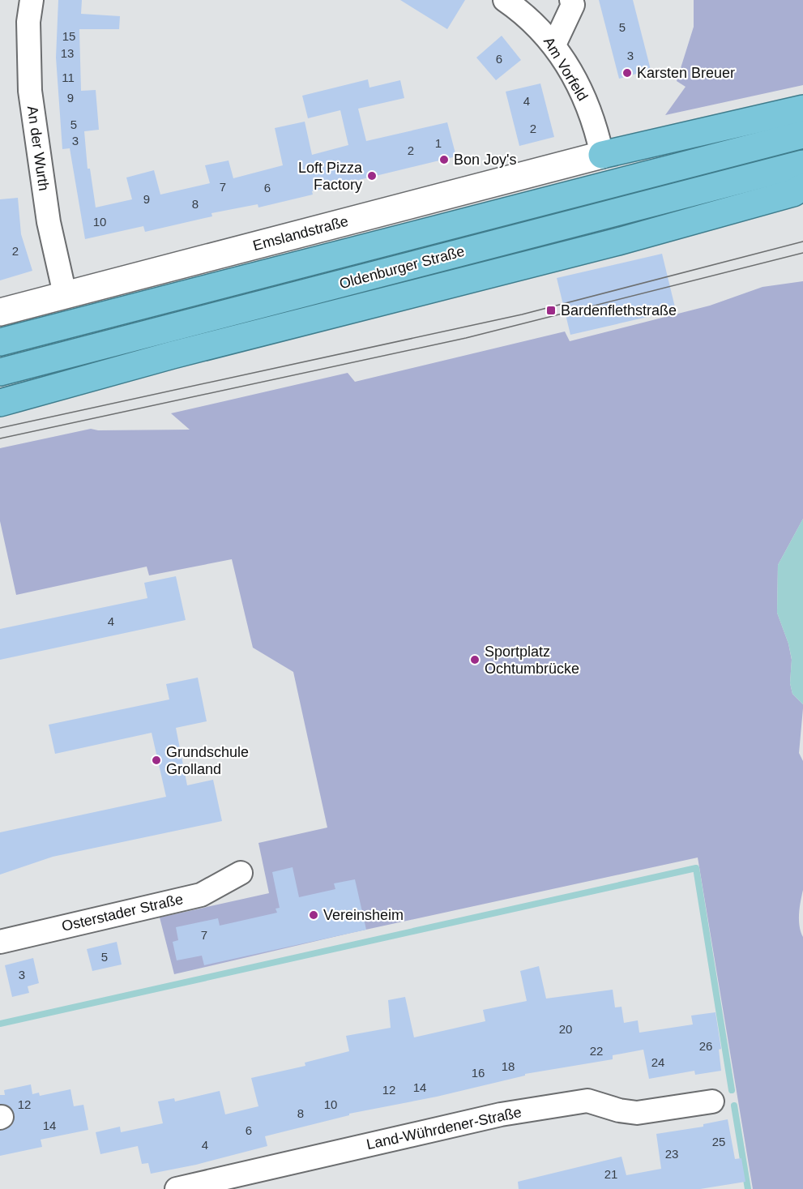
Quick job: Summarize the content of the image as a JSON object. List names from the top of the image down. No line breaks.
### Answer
{"streets":{"highway":["Oldenburger Straße"],"street":["Am Vorfeld","An der Wurth","Emslandstraße","Osterstader Straße","Land-Wührdener-Straße"]},"crossings":[["Am Vorfeld","Emslandstraße"],["An der Wurth","Emslandstraße"]],"places":{"other":["Karsten Breuer","Bon Joy's","Loft Pizza Factory","Sportplatz Ochtumbrücke","Grundschule Grolland","Vereinsheim"],"transit":["Bardenflethstraße"]},"house_numbers":["5","15","13","3","6","11","9","4","5","2","3","1","2","7","6","9","8","10","2","4","7","5","3","20","26","22","24","18","16","14","12","12","10","8","14","6","25","4","23","21"]}
